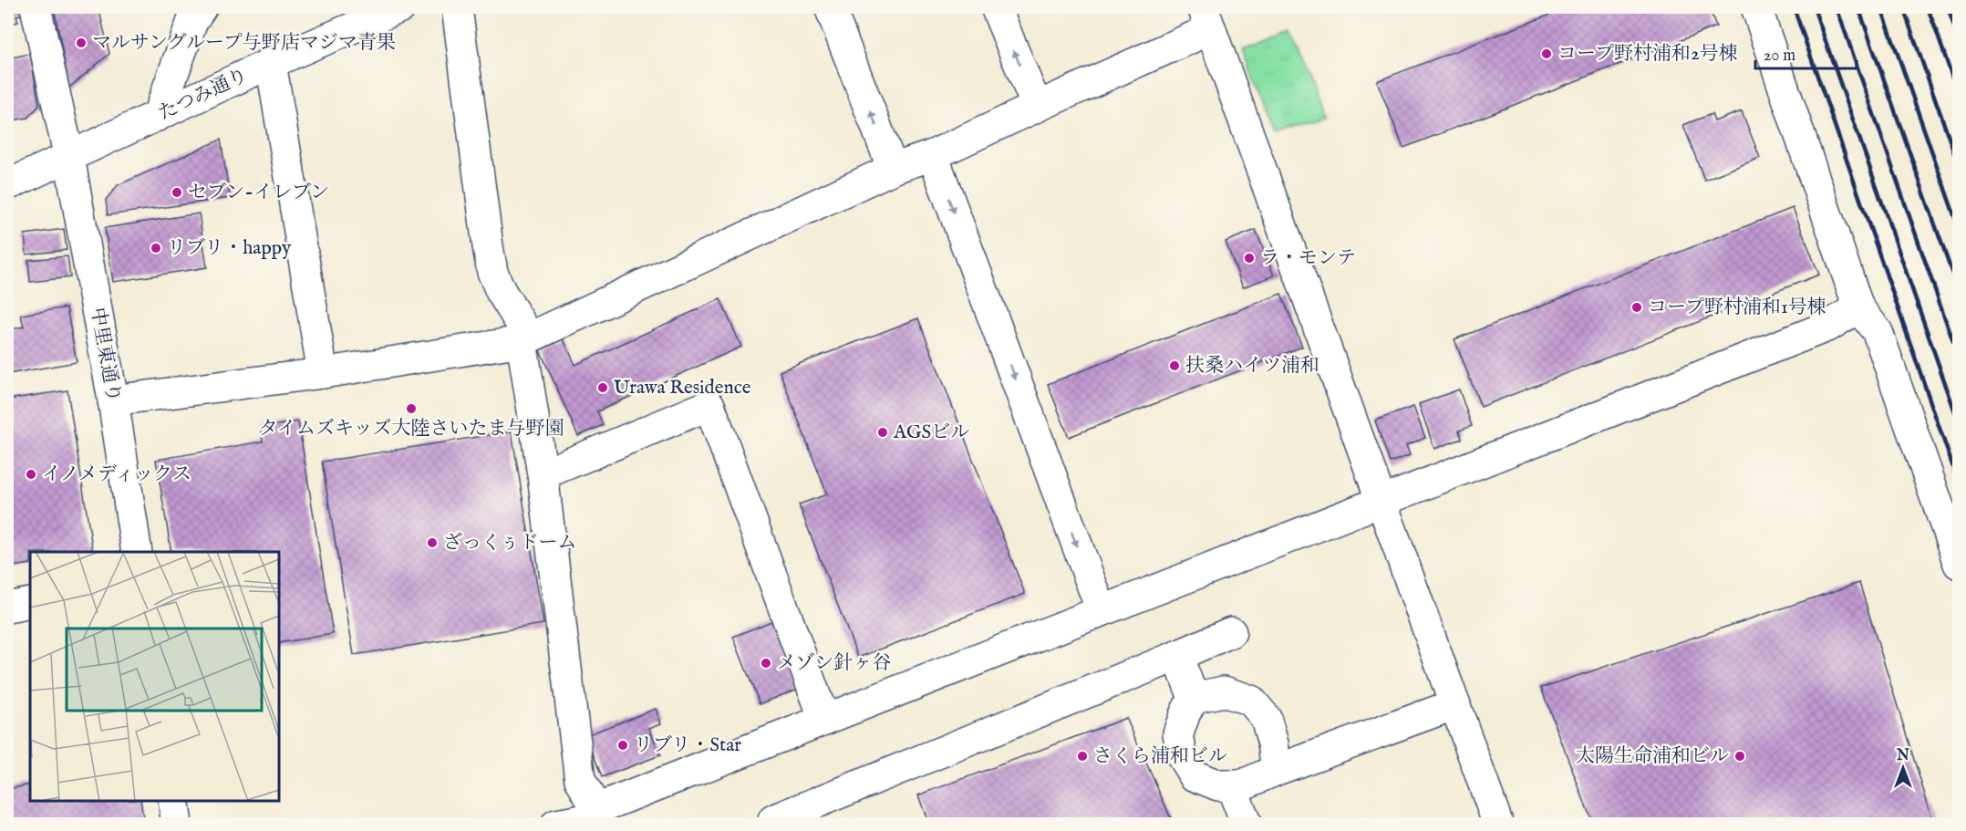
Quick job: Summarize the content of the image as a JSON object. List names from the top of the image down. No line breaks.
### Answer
{"streets":{"street":["たつみ通り","中里東通り"]},"crossings":[["たつみ通り","中里東通り"]],"places":["マルサングループ与野店マジマ青果","コープ野村浦和2号棟","セブン-イレブン","リブリ・happy","ラ・モンテ","コープ野村浦和1号棟","扶桑ハイツ浦和","Urawa Residence","タイムズキッズ大陸さいたま与野園","AGSビル","イノメディックス","ざっくぅドーム","メゾン針ヶ谷","リブリ・Star","さくら浦和ビル","太陽生命浦和ビル"],"scale_bar":"20 m","north":"top"}
